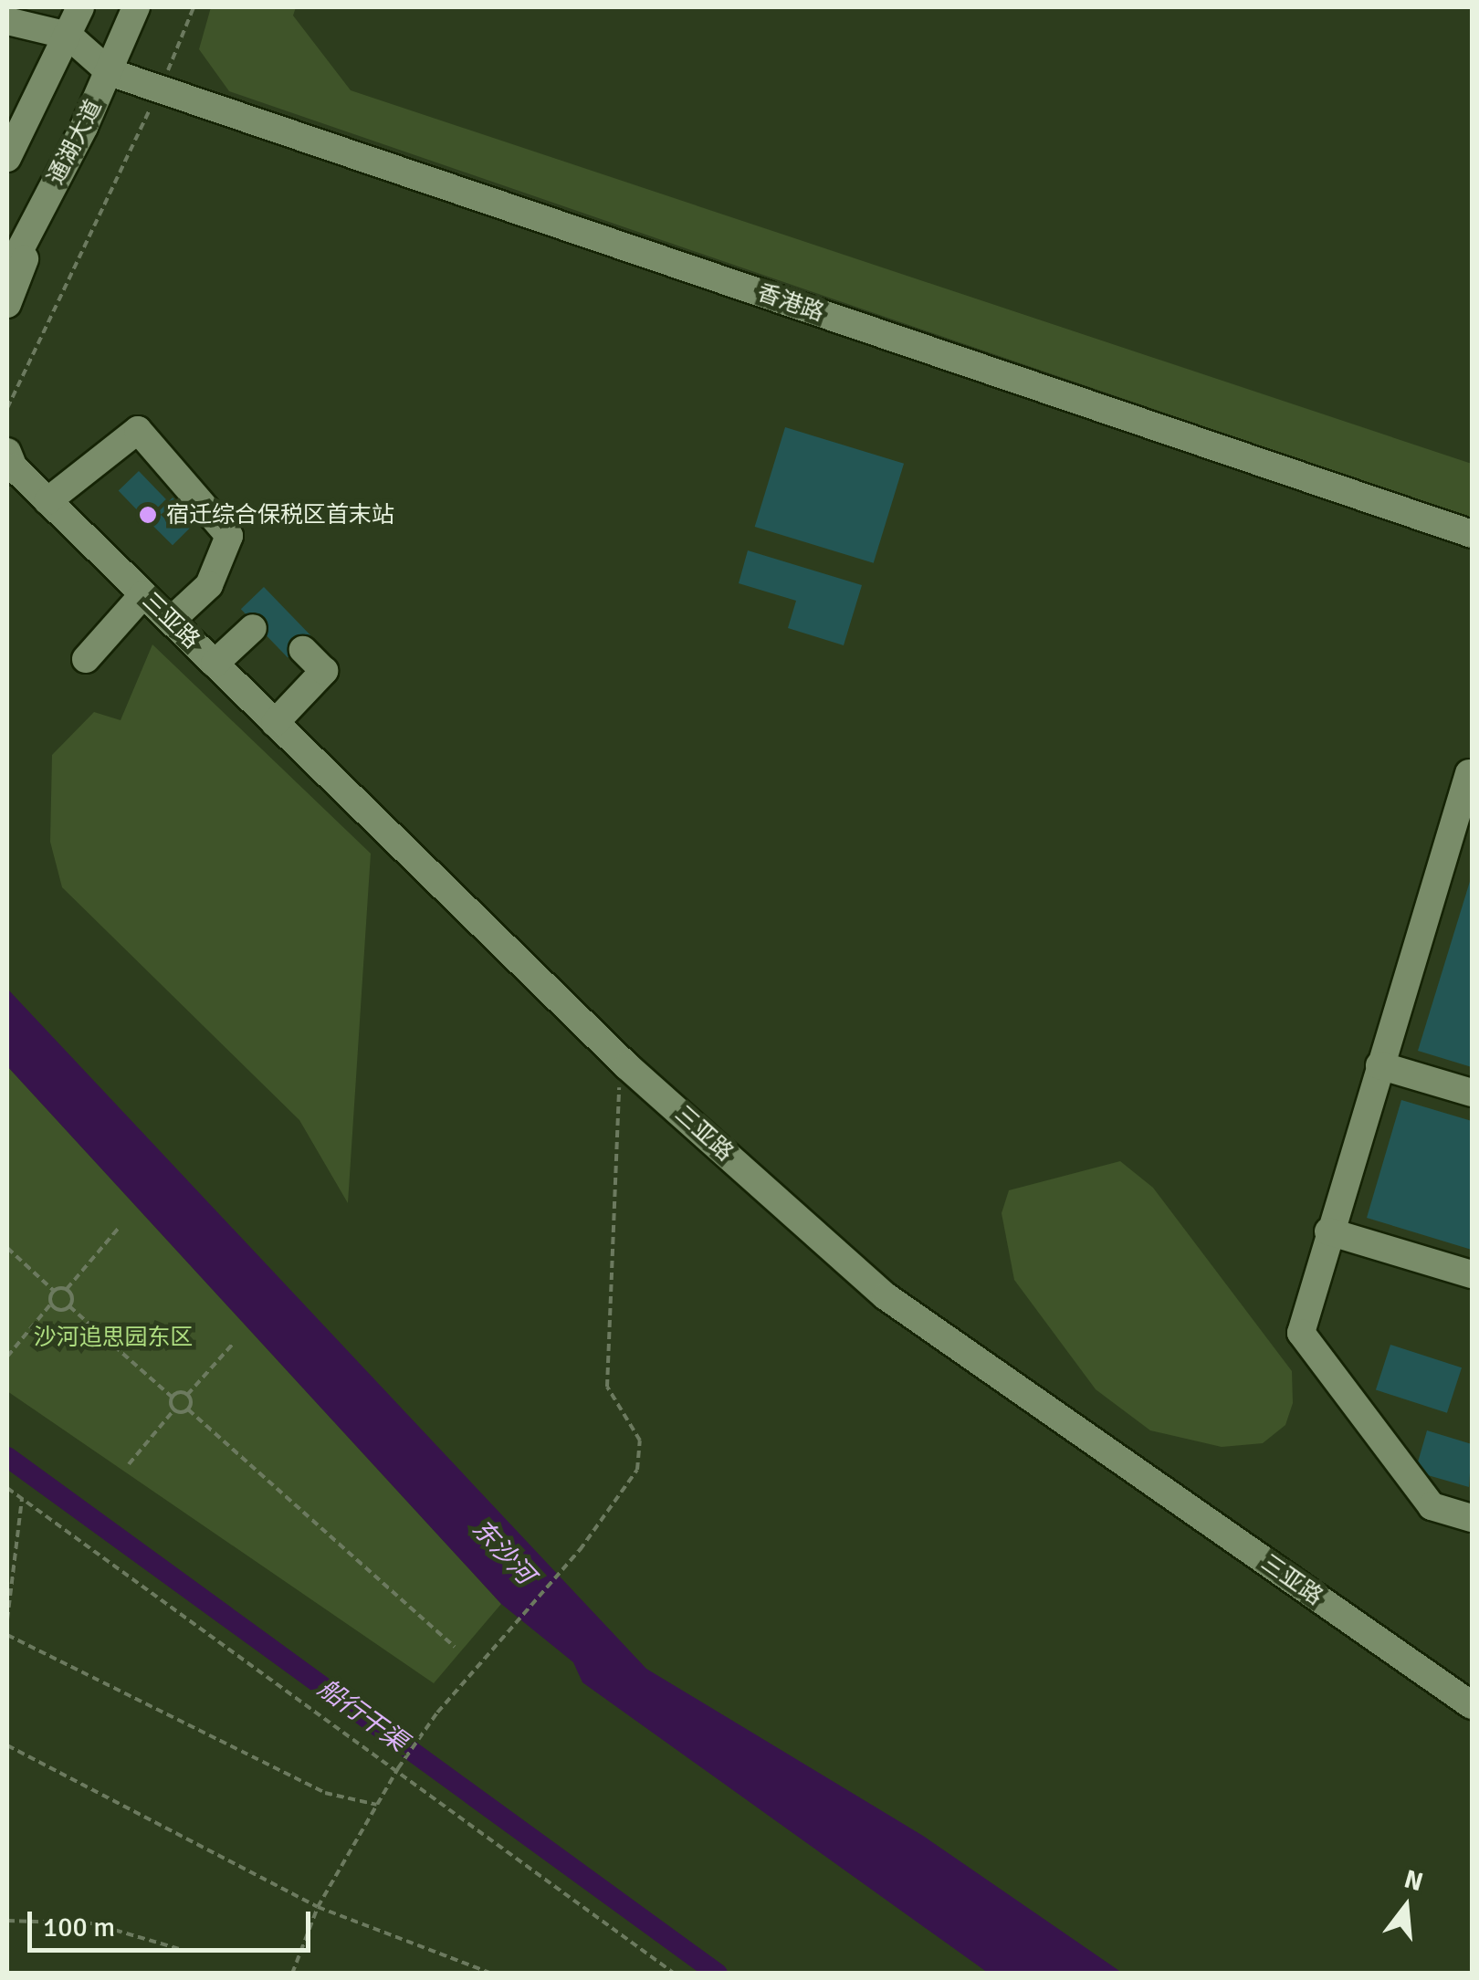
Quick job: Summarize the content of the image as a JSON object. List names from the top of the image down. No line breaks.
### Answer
{"streets":{"street":["通湖大道","香港路","三亚路"]},"crossings":[["通湖大道","香港路"]],"water":["东沙河","船行干渠"],"parks":["沙河追思园东区"],"places":["宿迁综合保税区首末站"],"scale_bar":"100 m","north":"top"}
